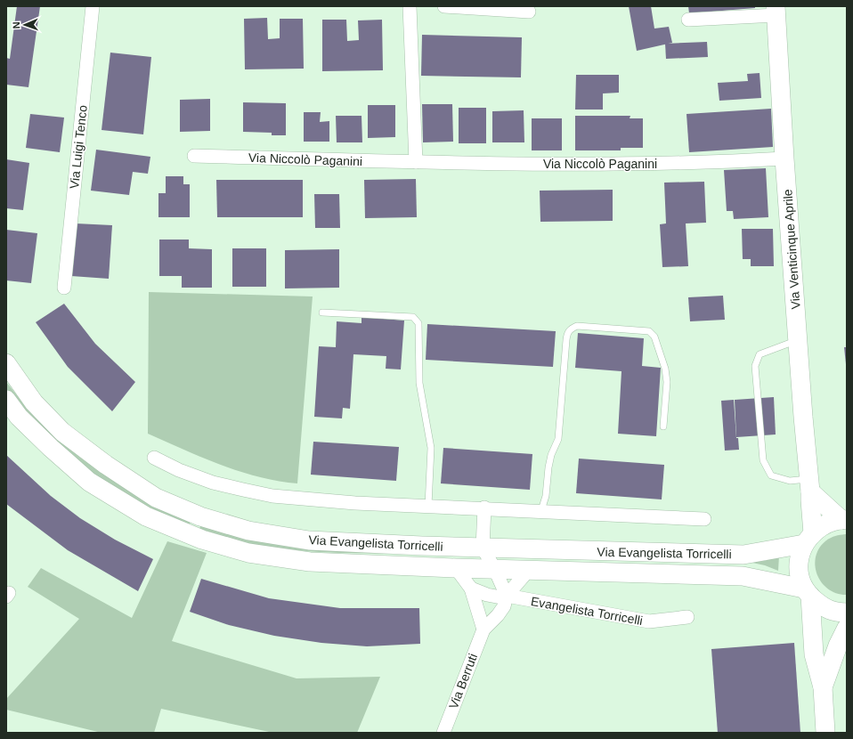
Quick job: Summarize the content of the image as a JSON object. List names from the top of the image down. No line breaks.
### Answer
{"streets":{"street":["Via Luigi Tenco","Via Niccolò Paganini","Via Venticinque Aprile","Via Evangelista Torricelli","Evangelista Torricelli","Via Berruti"]},"crossings":[["Via Niccolò Paganini","Via Venticinque Aprile"],["Via Venticinque Aprile","Via Evangelista Torricelli"],["Via Evangelista Torricelli","Via Berruti"],["Evangelista Torricelli","Via Berruti"]],"north":"left"}
